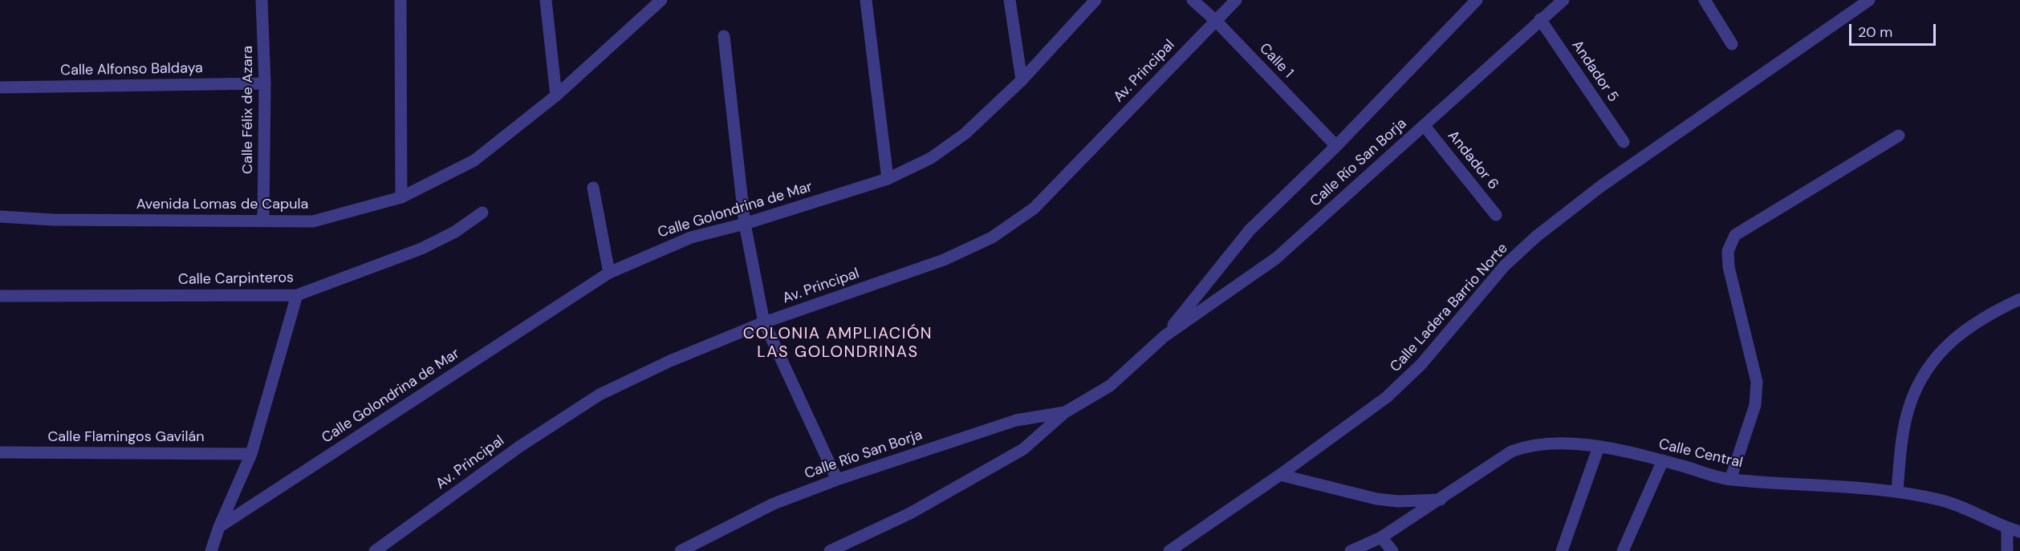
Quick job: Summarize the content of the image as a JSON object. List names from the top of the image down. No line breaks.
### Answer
{"streets":{"street":["Calle 1","Calle Alfonso Baldaya","Av. Principal","Andador 5","Calle Félix de Azara","Andador 6","Calle Río San Borja","Avenida Lomas de Capula","Calle Golondrina de Mar","Calle Carpinteros","Calle Ladera Barrio Norte","Calle Flamingos Gavilán","Calle Central"]},"crossings":[["Calle 1","Av. Principal"],["Calle 1","Calle Río San Borja"],["Calle Alfonso Baldaya","Calle Félix de Azara"],["Andador 5","Calle Río San Borja"],["Calle Félix de Azara","Avenida Lomas de Capula"],["Andador 6","Calle Río San Borja"]],"districts":["COLONIA AMPLIACIÓN LAS GOLONDRINAS"],"scale_bar":"20 m"}
